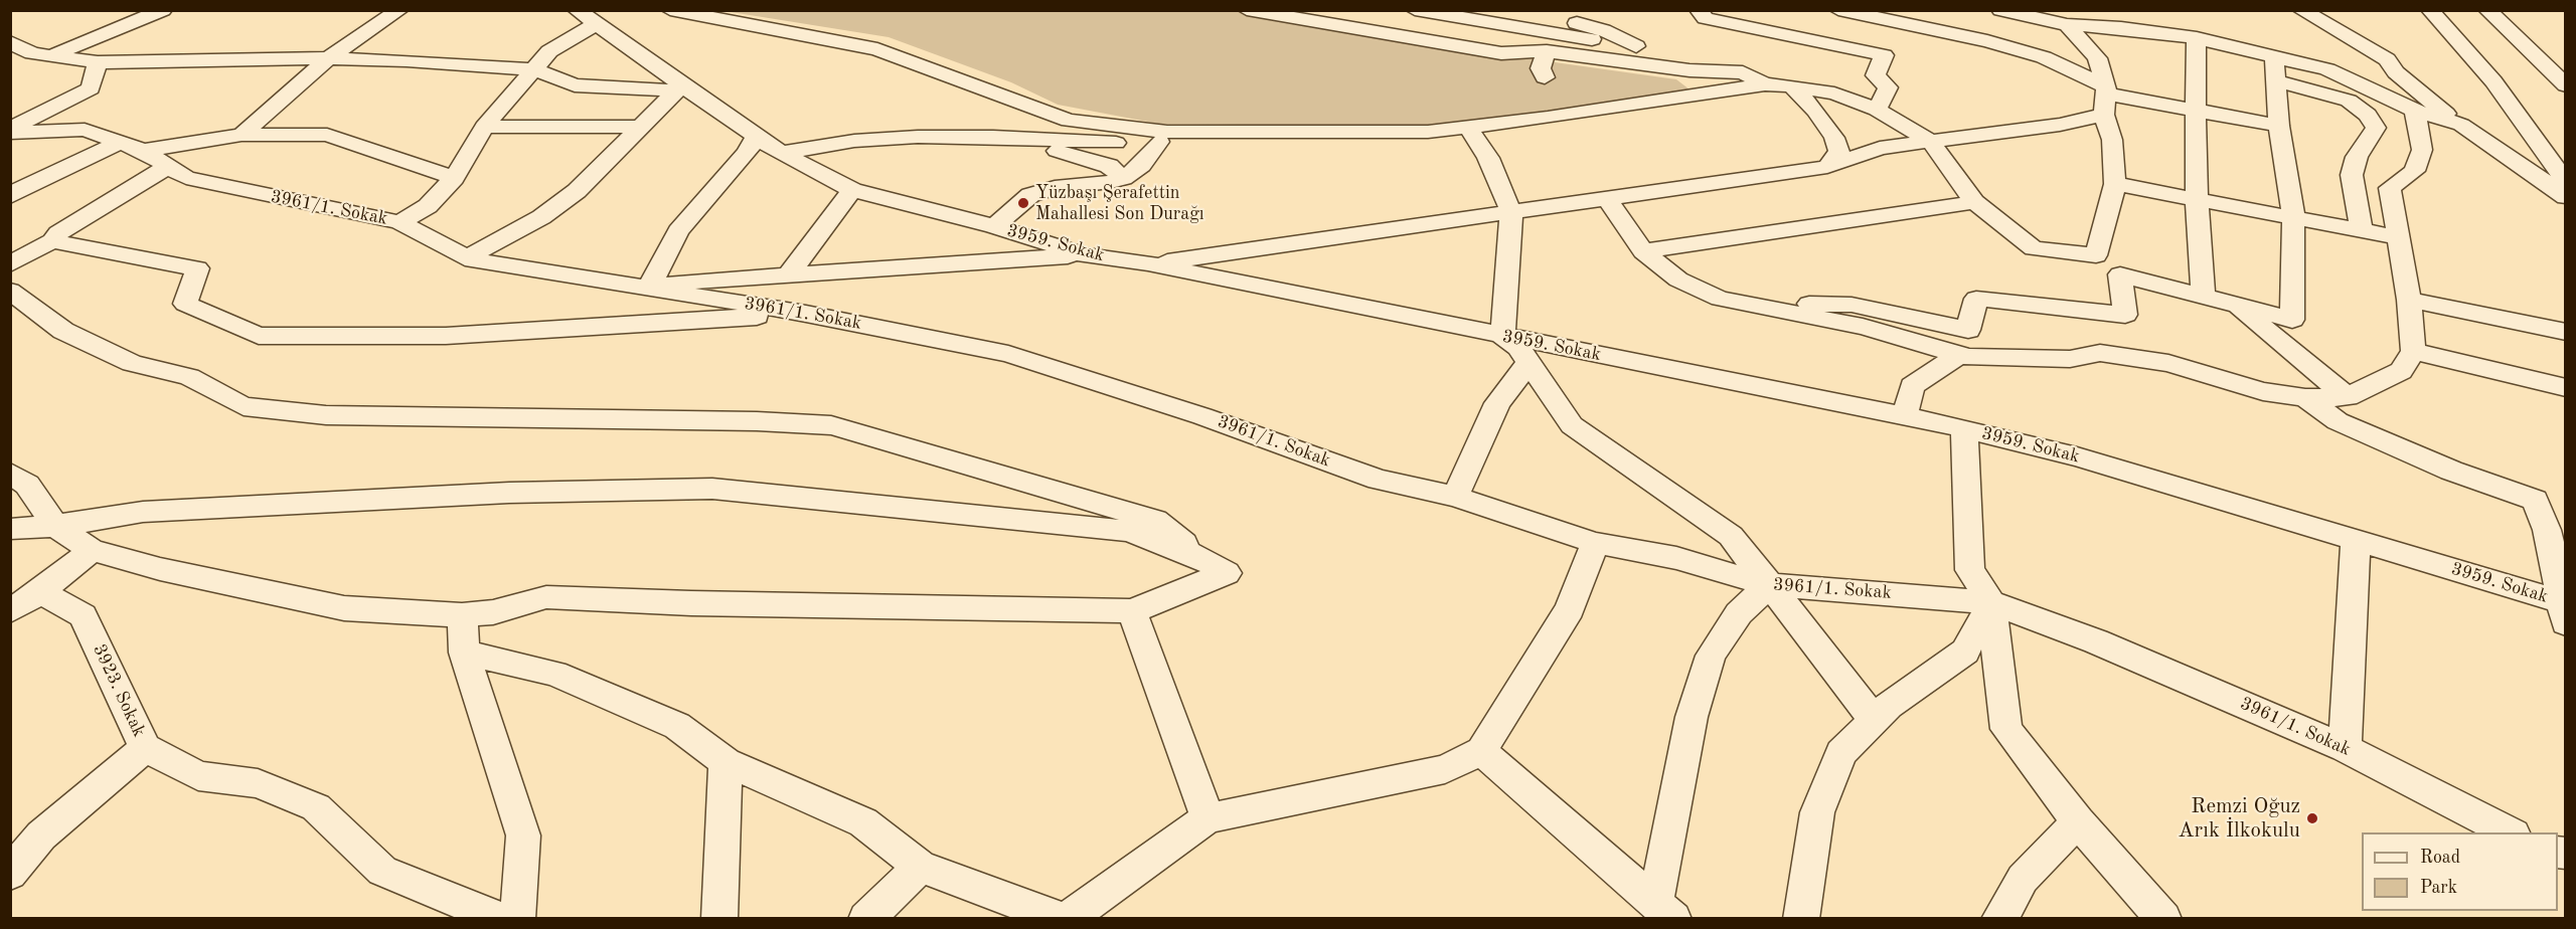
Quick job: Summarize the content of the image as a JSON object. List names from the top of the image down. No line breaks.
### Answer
{"streets":{"street":["3961/1. Sokak","3959. Sokak","3923. Sokak"]},"places":["Yüzbaşı Şerafettin Mahallesi Son Durağı","Remzi Oğuz Arık İlkokulu"],"legend":["Road","Park"]}
